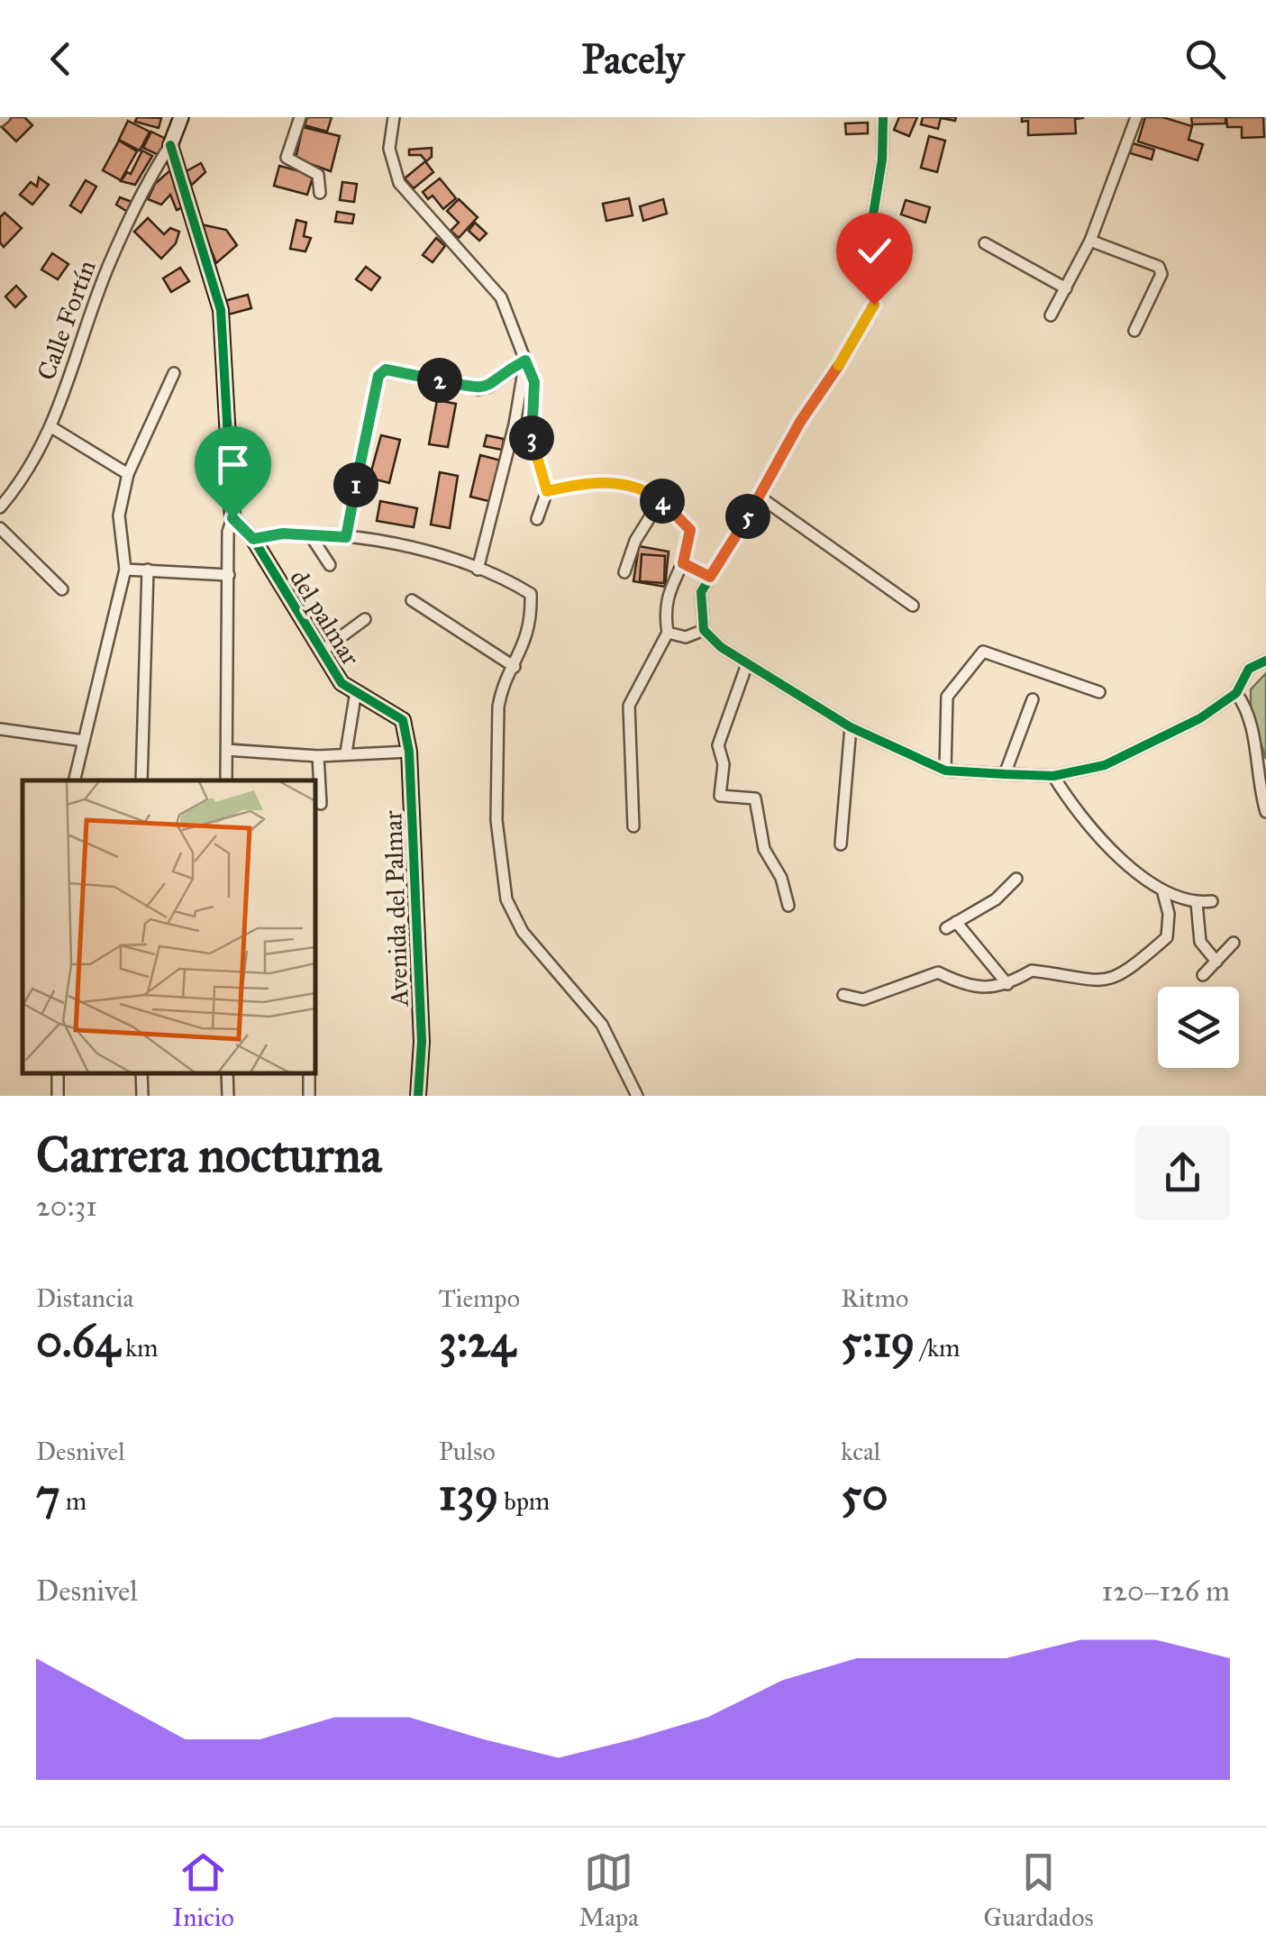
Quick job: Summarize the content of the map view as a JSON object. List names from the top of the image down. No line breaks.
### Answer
{"streets":{"street":["Calle Fortín","del palmar","Avenida del Palmar"]},"crossings":[["del palmar","Avenida del Palmar"]],"page":{"header":"Pacely","pins":["2","3","1","4","5"],"heading":["Carrera nocturna","20:31"],"stats":[["Distancia","0.64 km"],["Tiempo","3:24"],["Ritmo","5:19 /km"],["Desnivel","7 m"],["Pulso","139 bpm"],["kcal","50"]],"chart":["Desnivel","120–126 m"],"tabs":["Inicio","Mapa","Guardados"]}}
